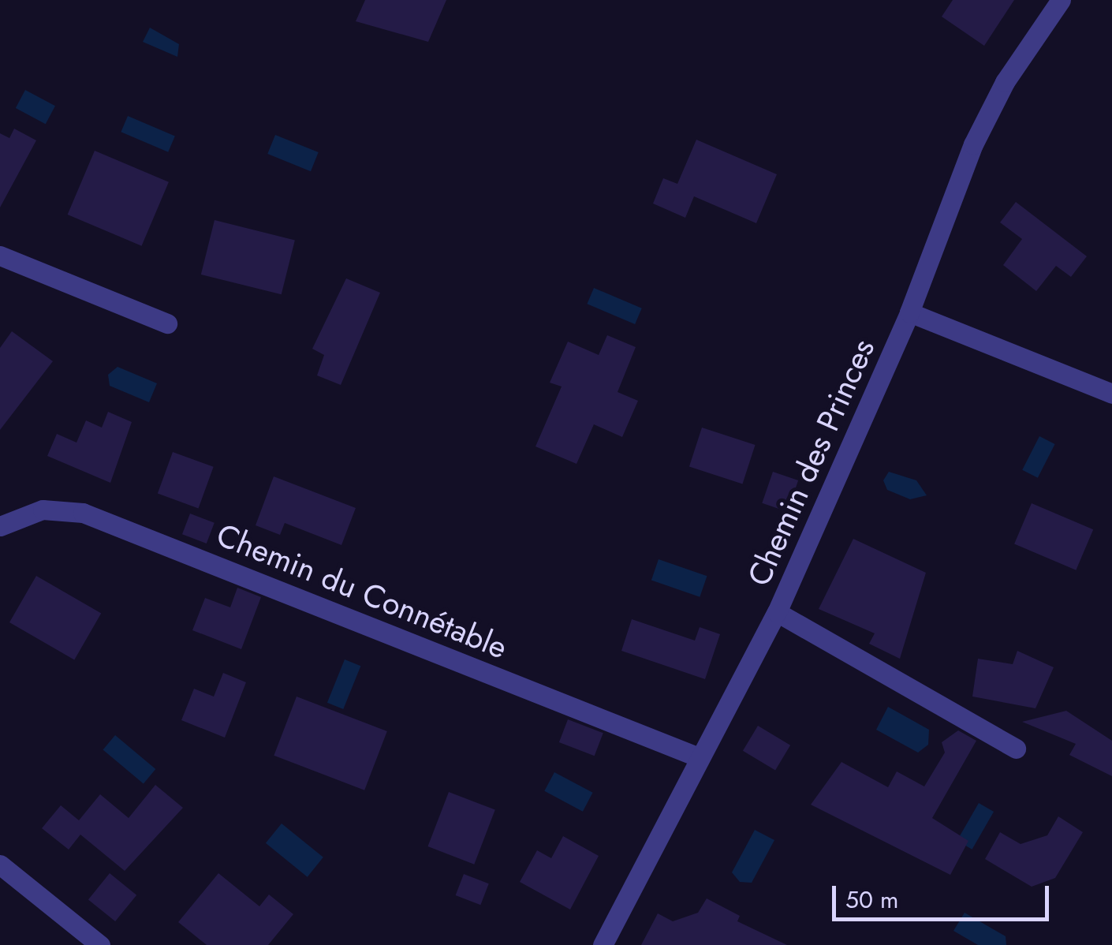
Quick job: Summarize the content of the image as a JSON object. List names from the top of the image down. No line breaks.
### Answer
{"streets":{"street":["Chemin des Princes","Chemin du Connétable"]},"crossings":[["Chemin des Princes","Chemin du Connétable"]],"scale_bar":"50 m"}
